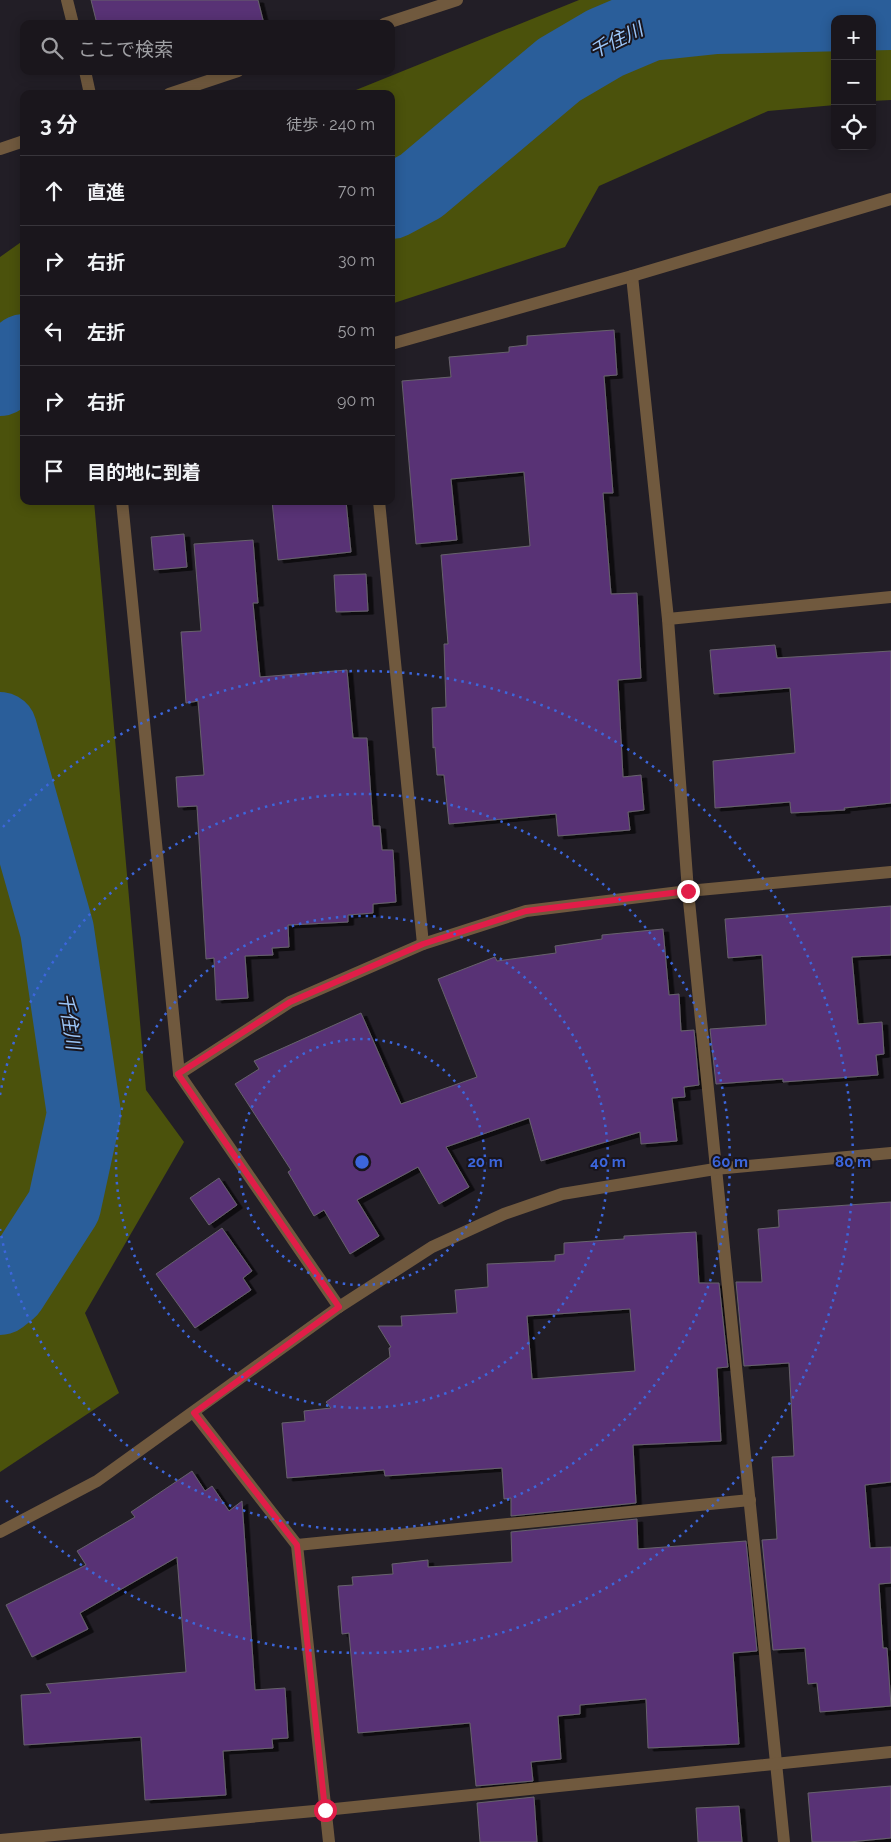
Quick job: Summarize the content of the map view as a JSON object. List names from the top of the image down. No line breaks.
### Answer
{"water":["千住川"],"page":{"map_buttons":["+","−"],"search":"ここで検索","heading":["3 分","徒歩 · 240 m"],"list":[["直進","70 m"],["右折","30 m"],["左折","50 m"],["右折","90 m"],"目的地に到着"]},"rings":["20 m","40 m","60 m","80 m"]}
